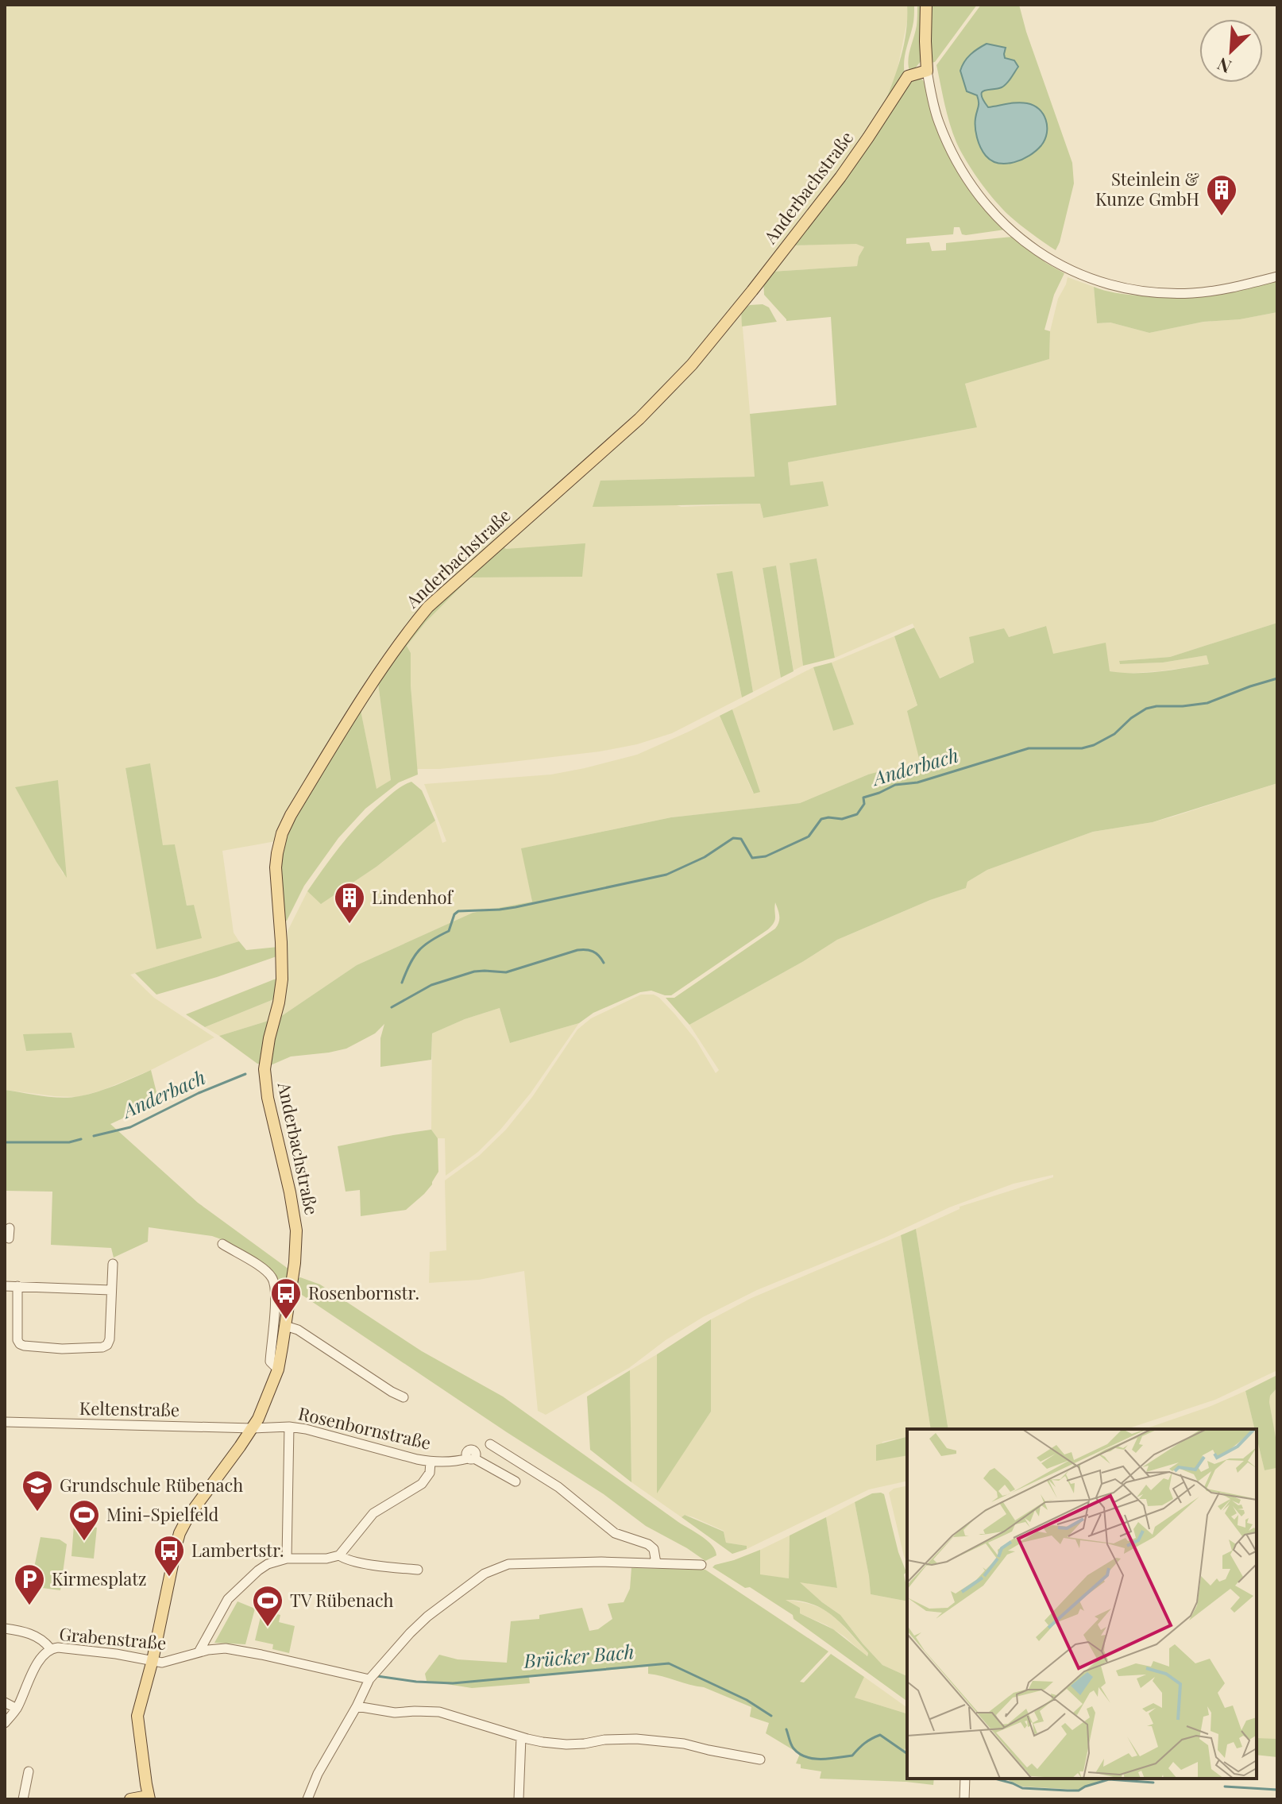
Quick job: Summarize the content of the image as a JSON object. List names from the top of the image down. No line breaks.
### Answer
{"streets":{"main road":["Anderbachstraße"],"street":["Keltenstraße","Rosenbornstraße","Grabenstraße"]},"crossings":[["Anderbachstraße","Keltenstraße"],["Anderbachstraße","Rosenbornstraße"],["Anderbachstraße","Grabenstraße"],["Keltenstraße","Rosenbornstraße"]],"water":["Anderbach","Brücker Bach"],"places":{"building":["Steinlein & Kunze GmbH","Lindenhof"],"bus stop":["Rosenbornstr.","Lambertstr."],"school or university":["Grundschule Rübenach"],"sports":["Mini-Spielfeld","TV Rübenach"],"parking":["Kirmesplatz"]},"north":"bottom left"}
